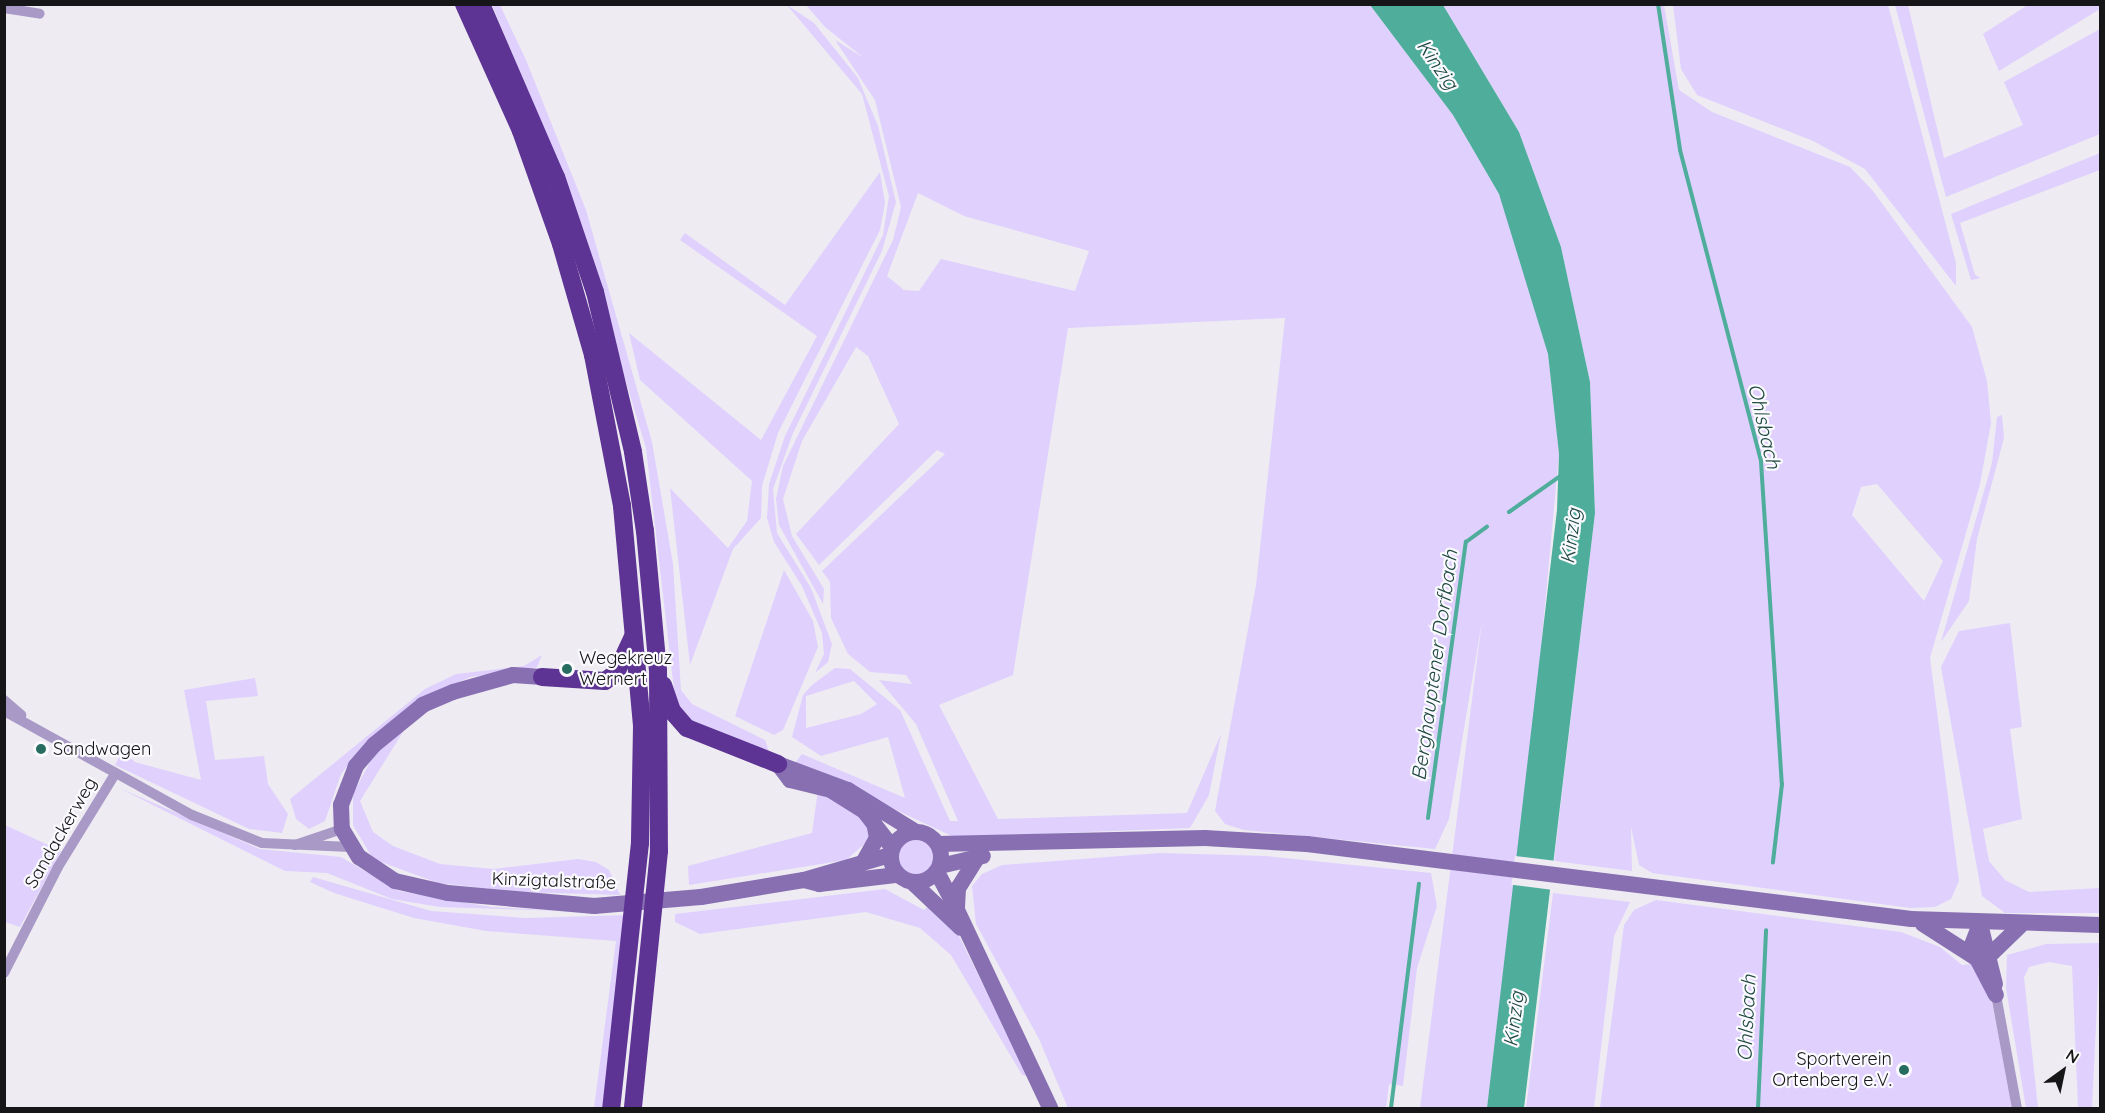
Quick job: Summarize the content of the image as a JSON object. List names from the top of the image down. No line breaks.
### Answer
{"streets":{"street":["Sandackerweg","Kinzigtalstraße"]},"water":["Kinzig","Ohlsbach","Berghauptener Dorfbach"],"places":["Wegekreuz Wernert","Sandwagen","Sportverein Ortenberg e.V."],"north":"top right"}
